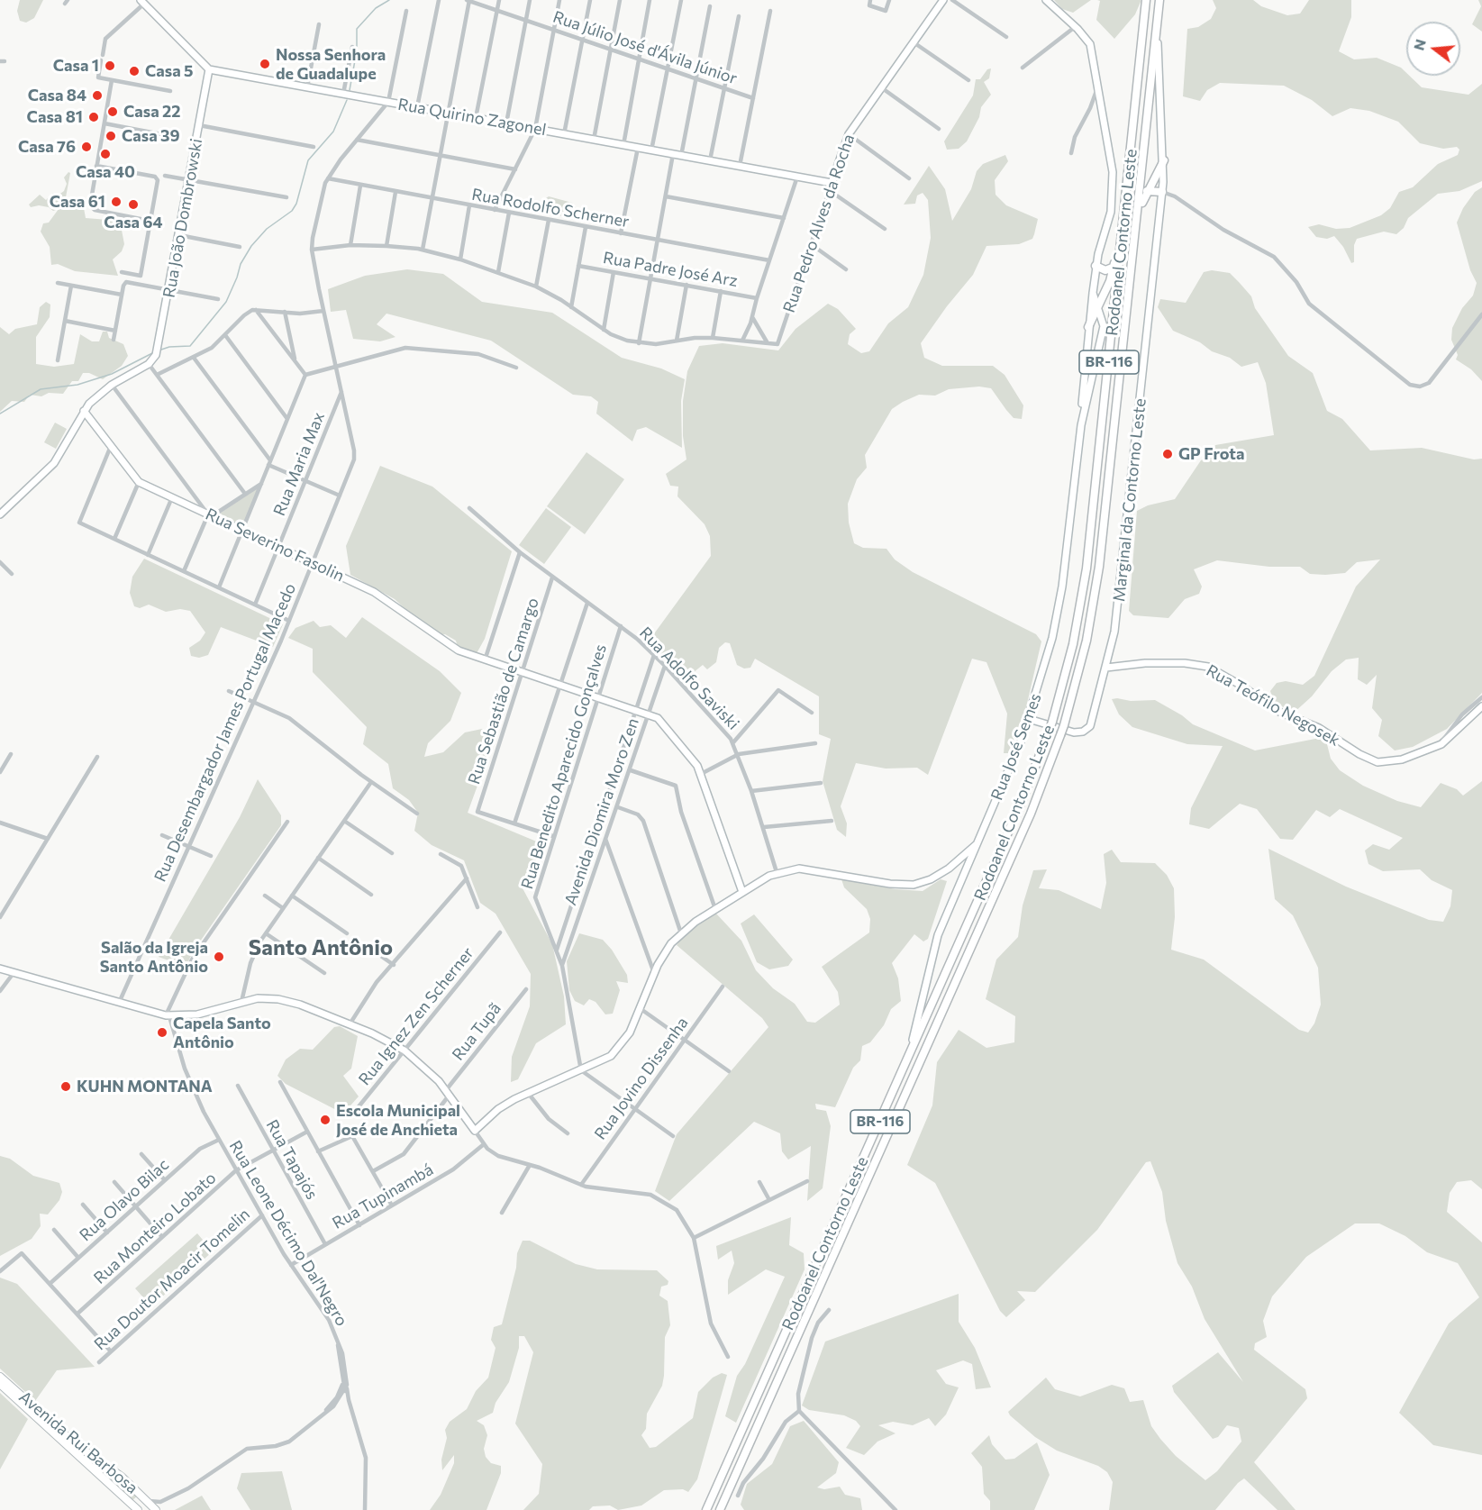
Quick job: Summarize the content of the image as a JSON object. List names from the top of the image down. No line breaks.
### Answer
{"streets":{"highway":["Rodoanel Contorno Leste","BR-116"],"main road":["Avenida Rui Barbosa"],"street":["Rua Júlio José d'Ávila Júnior","Rua Quirino Zagonel","Rua Rodolfo Scherner","Rua João Dombrowski","Rua Pedro Alves da Rocha","Rua Padre José Arz","Rua Maria Max","Marginal da Contorno Leste","Rua Severino Fasolin","Rua Adolfo Saviski","Rua Sebastião de Camargo","Rua Teófilo Negosek","Rua Desembargador James Portugal Macedo","Rua José Semes","Rua Benedito Aparecido Gonçalves","Avenida Diomira Moro Zen","Rua Ignez Zen Scherner","Rua Tupã","Rua Jovino Dissenha","Rua Tapajós","Rua Tupinambá","Rua Olavo Bilac","Rua Monteiro Lobato","Rua Leone Décimo Dal'Negro","Rua Doutor Moacir Tomelin"]},"crossings":[["Rua Quirino Zagonel","Rua João Dombrowski"],["Rua Quirino Zagonel","Rua Pedro Alves da Rocha"],["Rua Quirino Zagonel","Rua Desembargador James Portugal Macedo"],["Rua Rodolfo Scherner","Rua Desembargador James Portugal Macedo"],["Rodoanel Contorno Leste","Marginal da Contorno Leste"],["Rodoanel Contorno Leste","Rua José Semes"],["Rua Maria Max","Rua Severino Fasolin"],["Rua Maria Max","Rua Desembargador James Portugal Macedo"],["Marginal da Contorno Leste","Rua Teófilo Negosek"],["Marginal da Contorno Leste","Rua José Semes"],["Rua Severino Fasolin","Rua Sebastião de Camargo"],["Rua Severino Fasolin","Rua Desembargador James Portugal Macedo"],["Rua Severino Fasolin","Rua Benedito Aparecido Gonçalves"],["Rua Severino Fasolin","Avenida Diomira Moro Zen"],["Rua Adolfo Saviski","Rua Sebastião de Camargo"],["Rua Adolfo Saviski","Rua Benedito Aparecido Gonçalves"],["Rua Adolfo Saviski","Avenida Diomira Moro Zen"],["Rua Benedito Aparecido Gonçalves","Avenida Diomira Moro Zen"],["Rua Tapajós","Rua Tupinambá"],["Rua Tapajós","Rua Monteiro Lobato"],["Rua Tupinambá","Rua Leone Décimo Dal'Negro"],["Rua Olavo Bilac","Rua Leone Décimo Dal'Negro"],["Rua Monteiro Lobato","Rua Leone Décimo Dal'Negro"],["Rua Leone Décimo Dal'Negro","Rua Doutor Moacir Tomelin"]],"districts":["Santo Antônio"],"places":["Nossa Senhora de Guadalupe","Casa 1","Casa 5","Casa 84","Casa 22","Casa 81","Casa 39","Casa 76","Casa 40","Casa 61","Casa 64","GP Frota","Salão da Igreja Santo Antônio","Capela Santo Antônio","KUHN MONTANA","Escola Municipal José de Anchieta"],"north":"left"}
